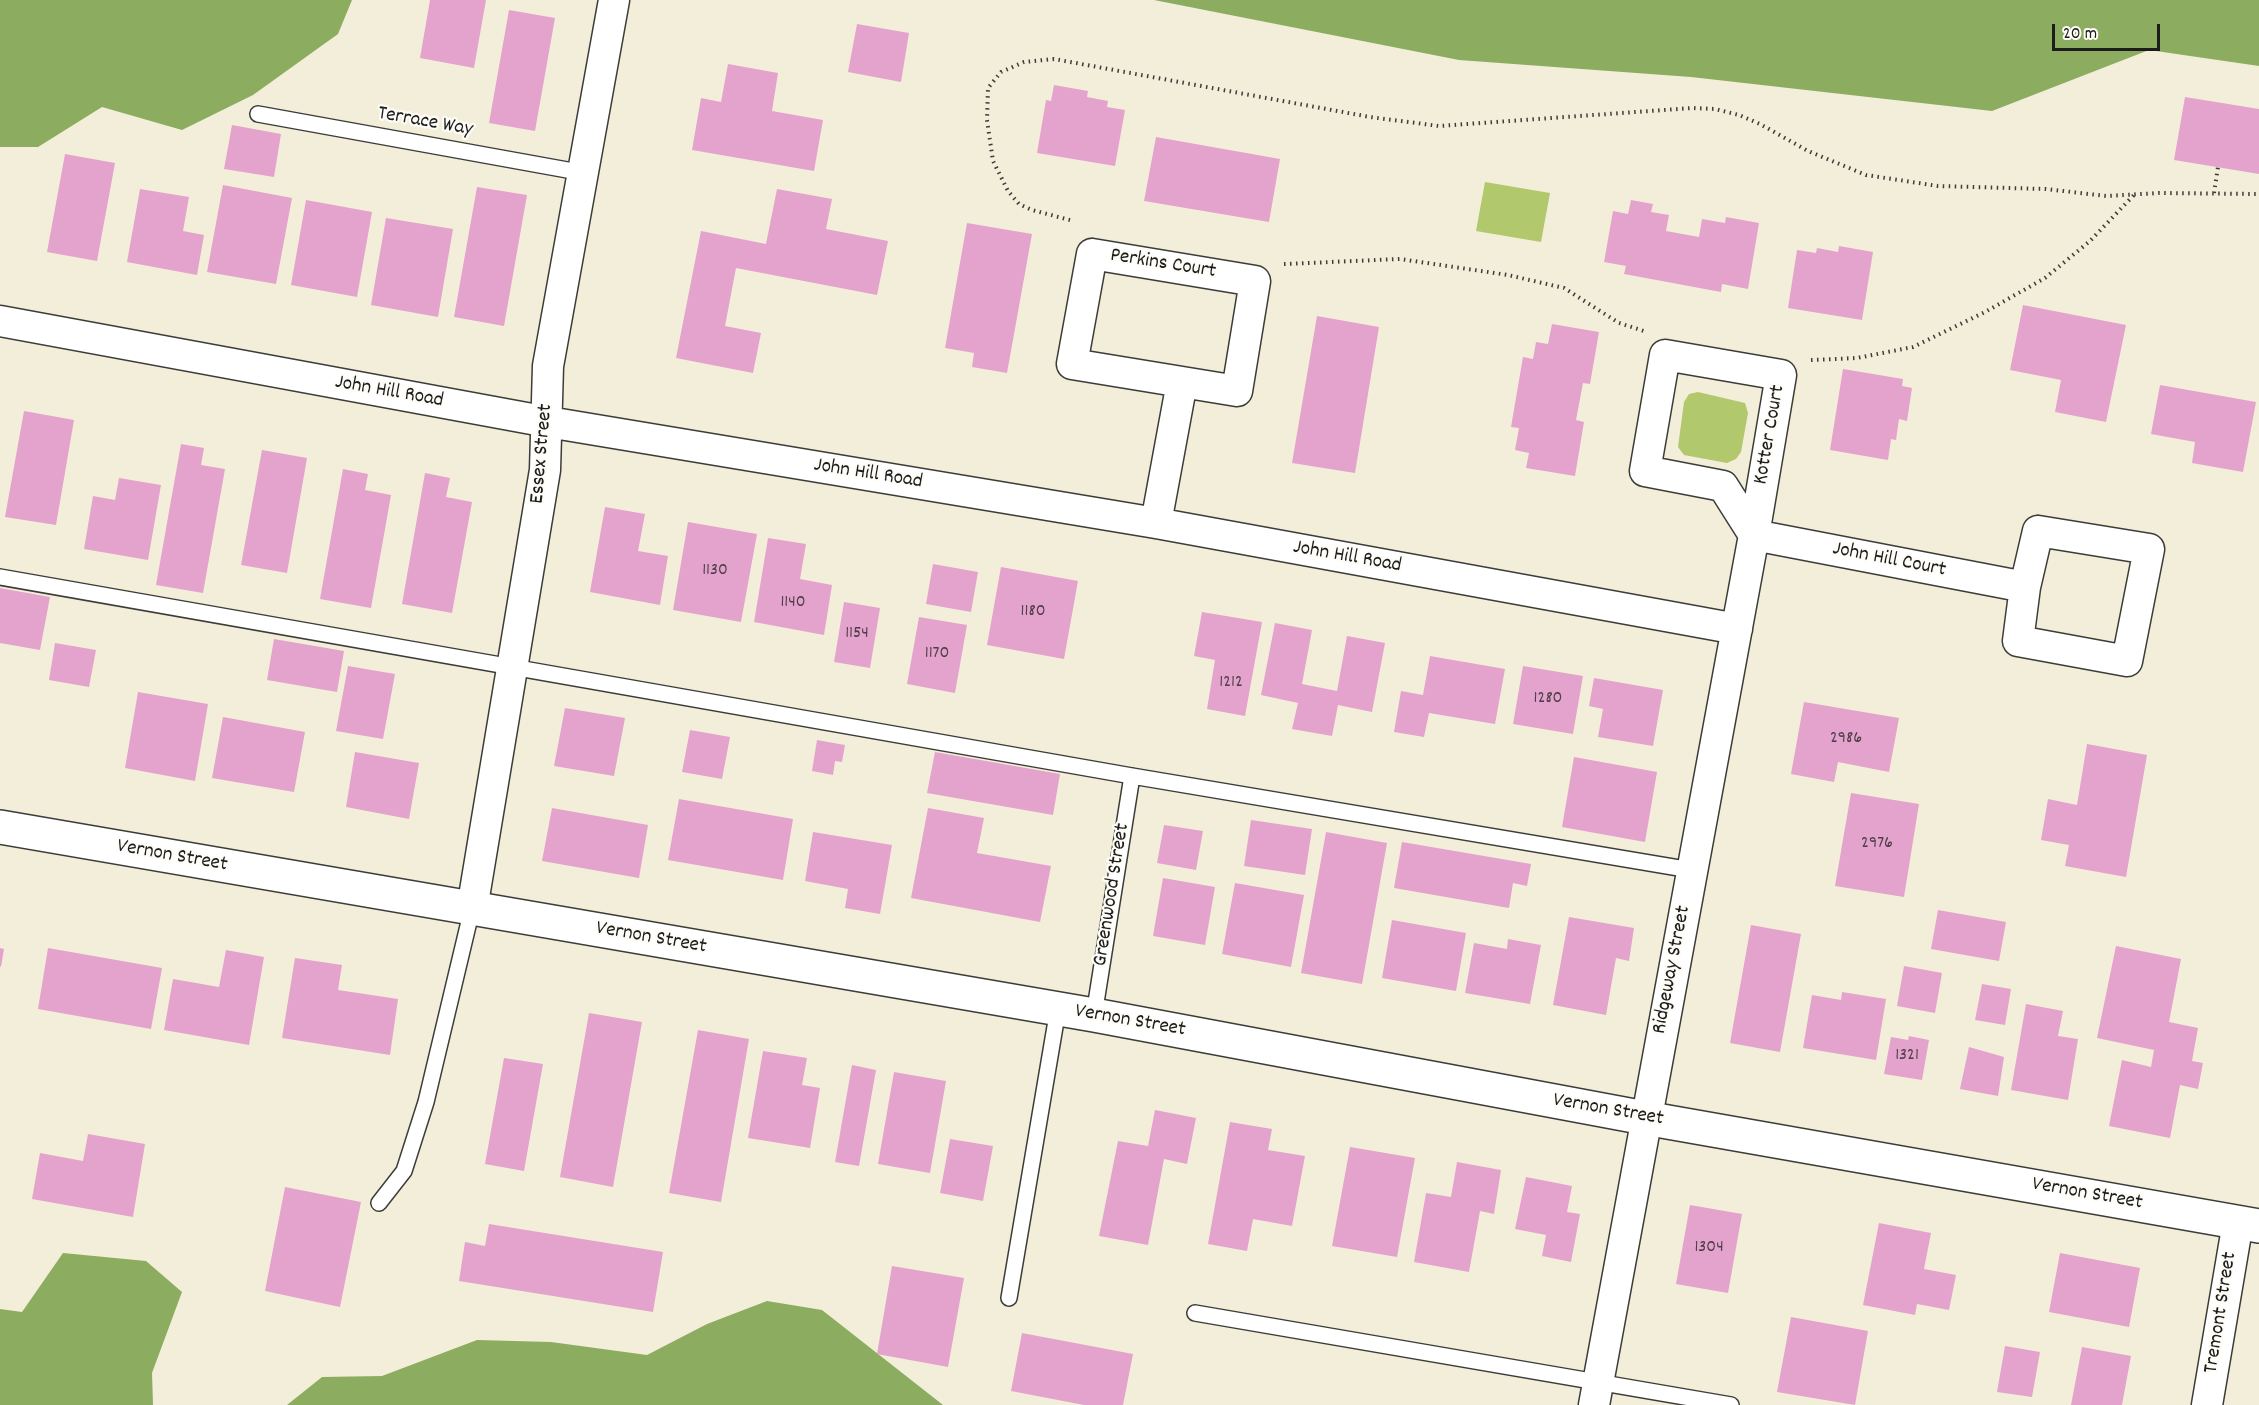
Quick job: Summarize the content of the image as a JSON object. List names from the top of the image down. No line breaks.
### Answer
{"streets":{"street":["Perkins Court","John Hill Road","Kotter Court","Essex Street","John Hill Court","Vernon Street","Ridgeway Street","Tremont Street"],"lane":["Terrace Way","Greenwood Street"]},"crossings":[["Terrace Way","Essex Street"],["John Hill Road","Essex Street"],["John Hill Road","Ridgeway Street"],["Kotter Court","John Hill Court"],["Kotter Court","Ridgeway Street"],["Essex Street","Vernon Street"],["John Hill Court","Ridgeway Street"],["Vernon Street","Greenwood Street"],["Vernon Street","Ridgeway Street"],["Vernon Street","Tremont Street"]],"house_numbers":["1130","1140","1180","1154","1170","1212","1280","2986","2976","1321","1304"],"scale_bar":"20 m"}
